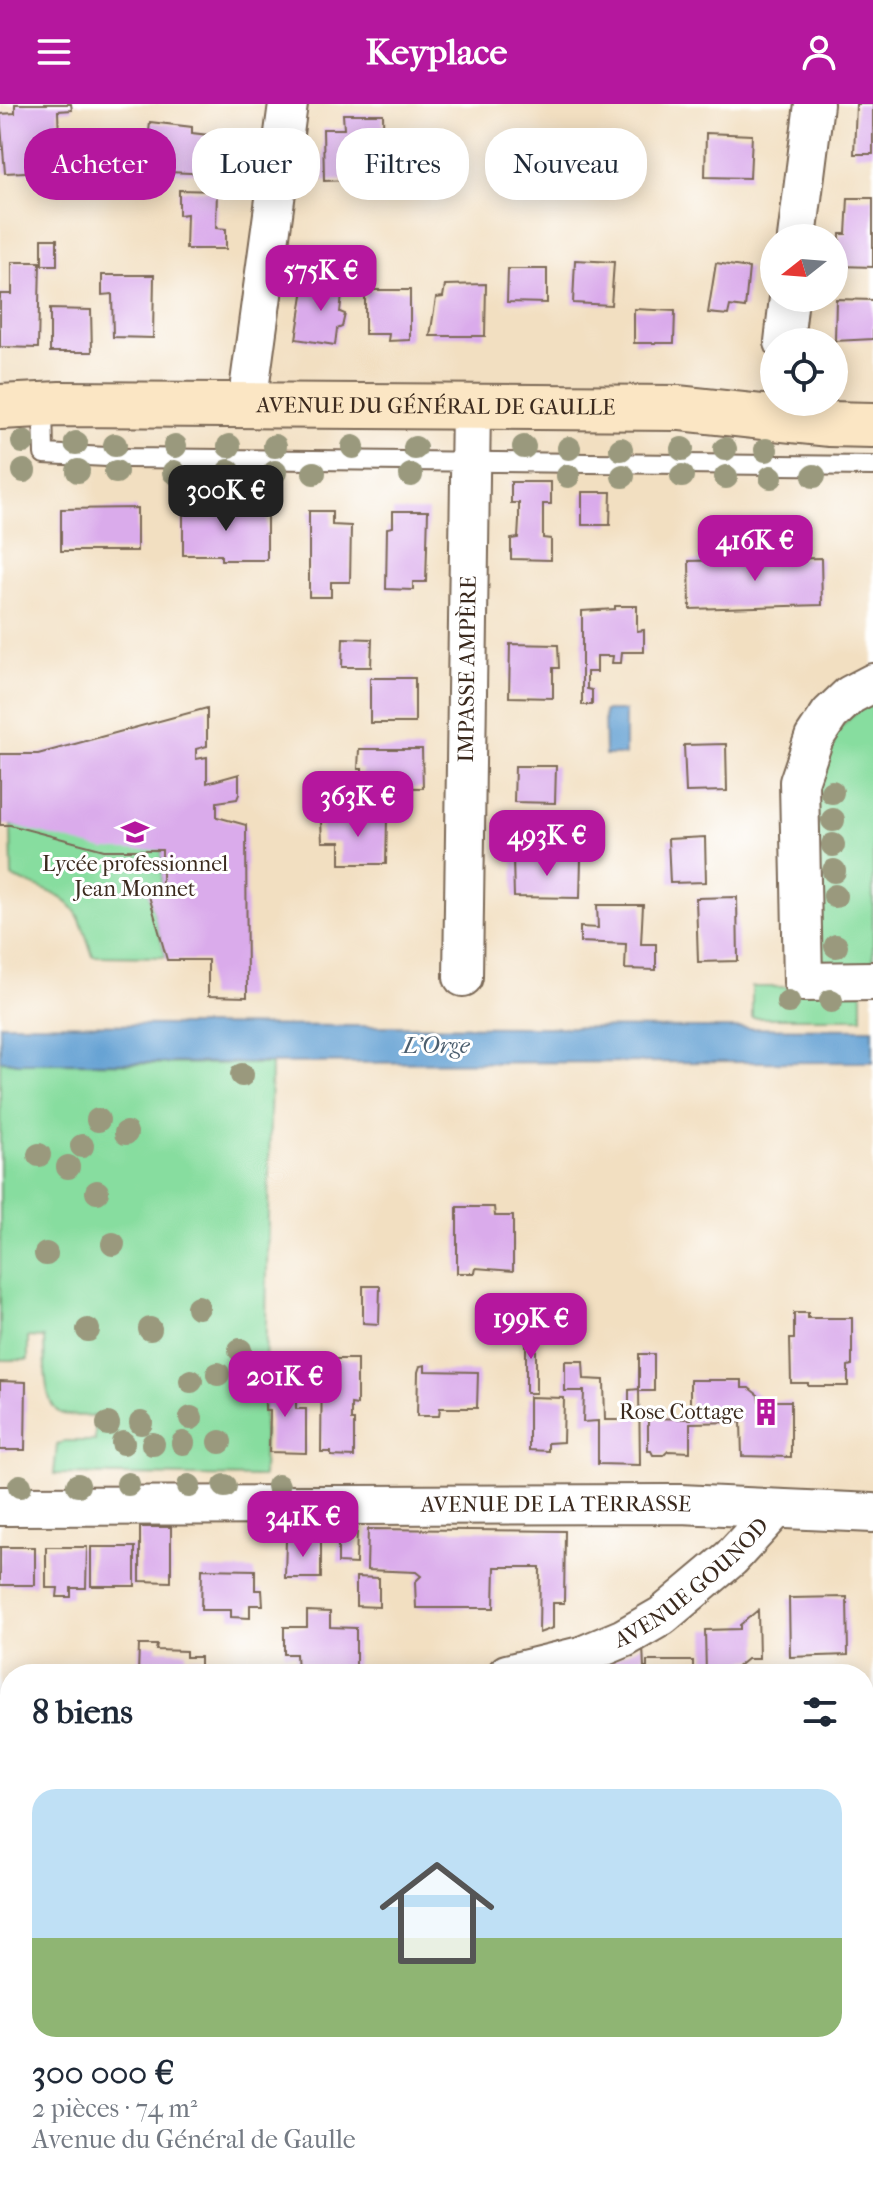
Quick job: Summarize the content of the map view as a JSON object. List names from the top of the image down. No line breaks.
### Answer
{"streets":{"street":["AVENUE DU GÉNÉRAL DE GAULLE","IMPASSE AMPÈRE","AVENUE DE LA TERRASSE","AVENUE GOUNOD"]},"crossings":[["AVENUE DU GÉNÉRAL DE GAULLE","IMPASSE AMPÈRE"],["AVENUE DE LA TERRASSE","AVENUE GOUNOD"]],"water":["L'Orge"],"places":{"school or university":["Lycée professionnel Jean Monnet"],"building":["Rose Cottage"]},"north":"left","page":{"header":"Keyplace","chip":["Acheter","Louer","Filtres","Nouveau"],"price":["575K €","300K €","416K €","363K €","493K €","199K €","201K €","341K €"],"heading":"8 biens","list":[{"name":"300 000 €","note":"2 pièces · 74 m² · Avenue du Général de Gaulle"}]}}
